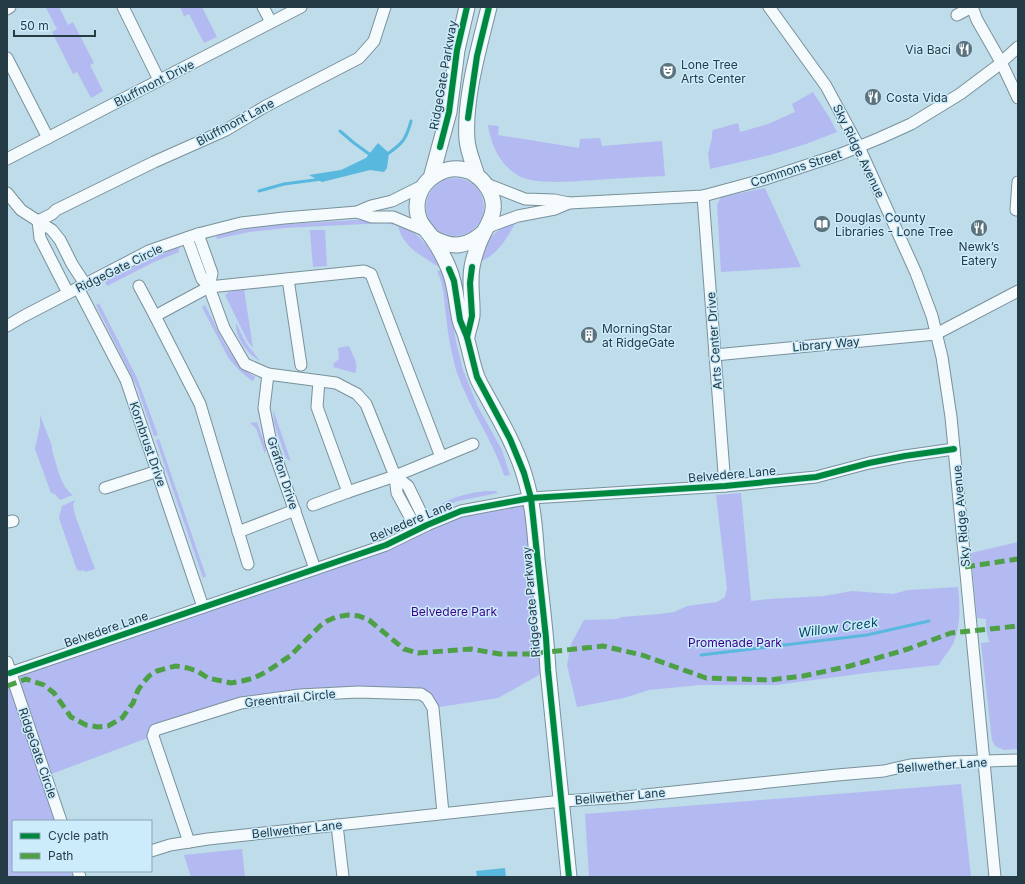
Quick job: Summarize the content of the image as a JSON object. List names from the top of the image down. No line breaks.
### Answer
{"streets":{"main road":["RidgeGate Parkway"],"street":["Bluffmont Drive","Bluffmont Lane","Sky Ridge Avenue","Commons Street","RidgeGate Circle","Arts Center Drive","Library Way","Kornbrust Drive","Grafton Drive","Belvedere Lane","Greentrail Circle","Bellwether Lane"]},"crossings":[["RidgeGate Parkway","Commons Street"],["RidgeGate Parkway","RidgeGate Circle"],["RidgeGate Parkway","Belvedere Lane"],["RidgeGate Parkway","Bellwether Lane"],["Bluffmont Lane","Kornbrust Drive"],["Sky Ridge Avenue","Commons Street"],["Sky Ridge Avenue","Library Way"],["Sky Ridge Avenue","Belvedere Lane"],["Sky Ridge Avenue","Bellwether Lane"],["Commons Street","RidgeGate Circle"],["Commons Street","Arts Center Drive"],["RidgeGate Circle","Kornbrust Drive"],["RidgeGate Circle","Belvedere Lane"],["Arts Center Drive","Library Way"],["Arts Center Drive","Belvedere Lane"],["Kornbrust Drive","Belvedere Lane"],["Grafton Drive","Belvedere Lane"],["Greentrail Circle","Bellwether Lane"]],"water":["Willow Creek"],"parks":["Belvedere Park","Promenade Park"],"places":{"restaurant":["Via Baci","Costa Vida","Newk’s Eatery"],"theatre":["Lone Tree Arts Center"],"library":["Douglas County Libraries - Lone Tree"],"building":["MorningStar at RidgeGate"]},"legend":["Cycle path","Path"],"scale_bar":"50 m"}
